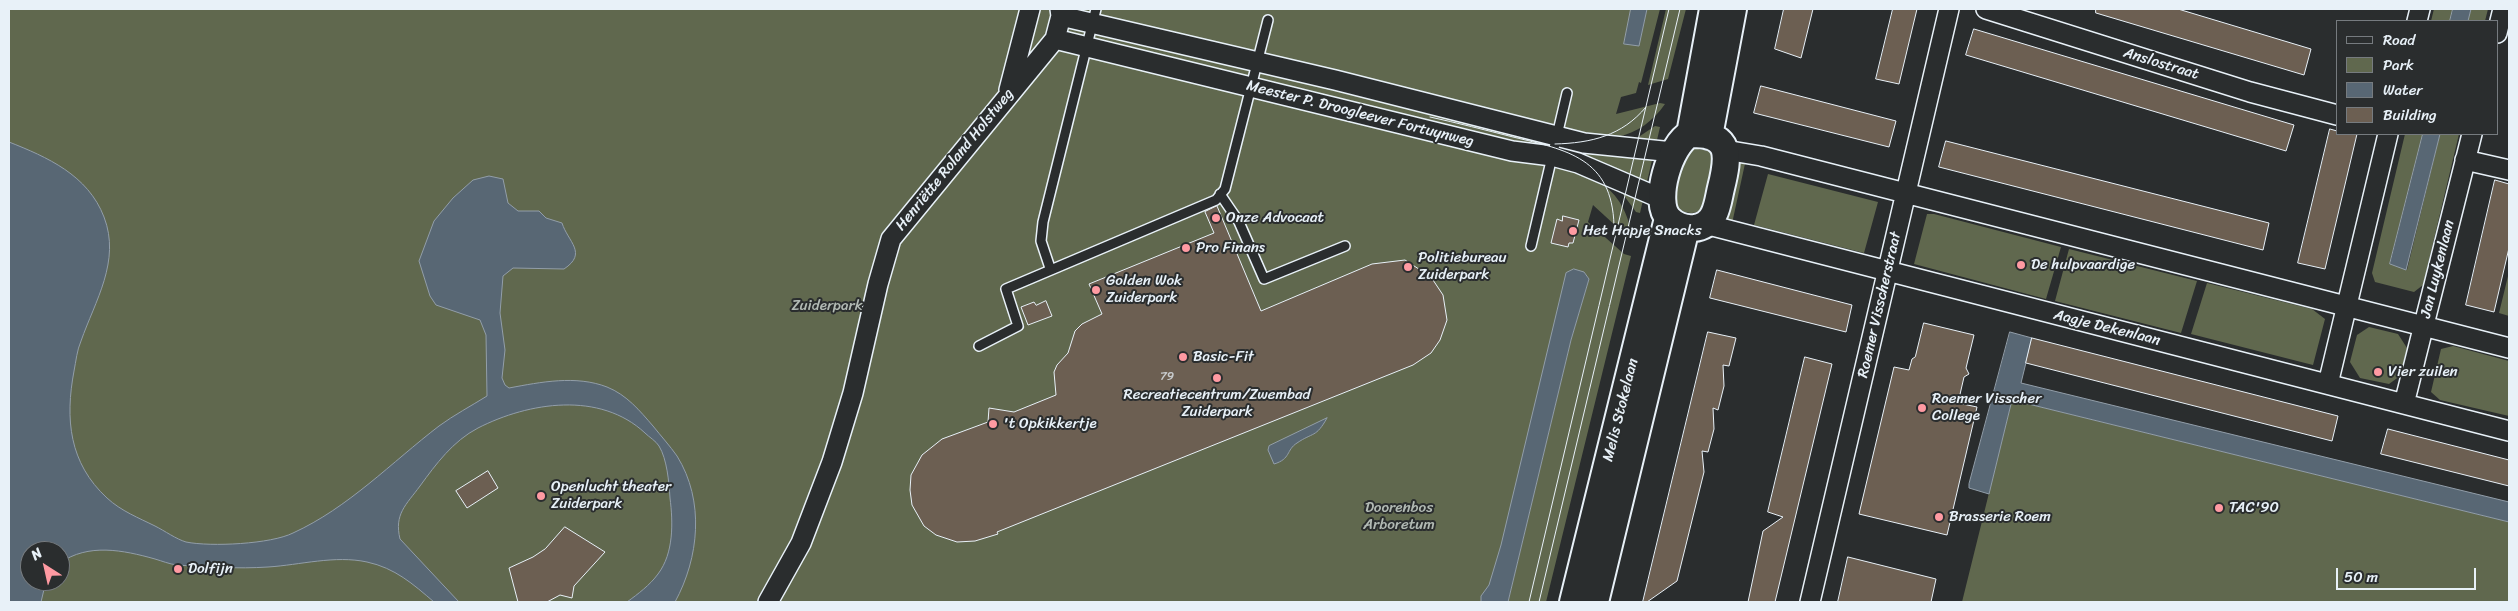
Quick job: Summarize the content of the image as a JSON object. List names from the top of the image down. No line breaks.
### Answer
{"streets":{"street":["Anslostraat","Meester P. Droogleever Fortuynweg","Henriëtte Roland Holstweg","Jan Luykenlaan","Roemer Visscherstraat","Aagje Dekenlaan","Melis Stokelaan"]},"crossings":[["Meester P. Droogleever Fortuynweg","Henriëtte Roland Holstweg"],["Meester P. Droogleever Fortuynweg","Aagje Dekenlaan"],["Meester P. Droogleever Fortuynweg","Melis Stokelaan"],["Jan Luykenlaan","Aagje Dekenlaan"],["Roemer Visscherstraat","Aagje Dekenlaan"],["Aagje Dekenlaan","Melis Stokelaan"]],"parks":["Zuiderpark","Doorenbos Arboretum"],"places":["Onze Advocaat","Het Hapje Snacks","Pro Finans","De hulpvaardige","Politiebureau Zuiderpark","Golden Wok Zuiderpark","Basic-Fit","Vier zuilen","Recreatiecentrum/Zwembad Zuiderpark","Roemer Visscher College","'t Opkikkertje","Openlucht theater Zuiderpark","TAC'90","Brasserie Roem","Dolfijn"],"house_numbers":["79"],"legend":["Road","Park","Water","Building"],"scale_bar":"50 m","north":"top left"}
